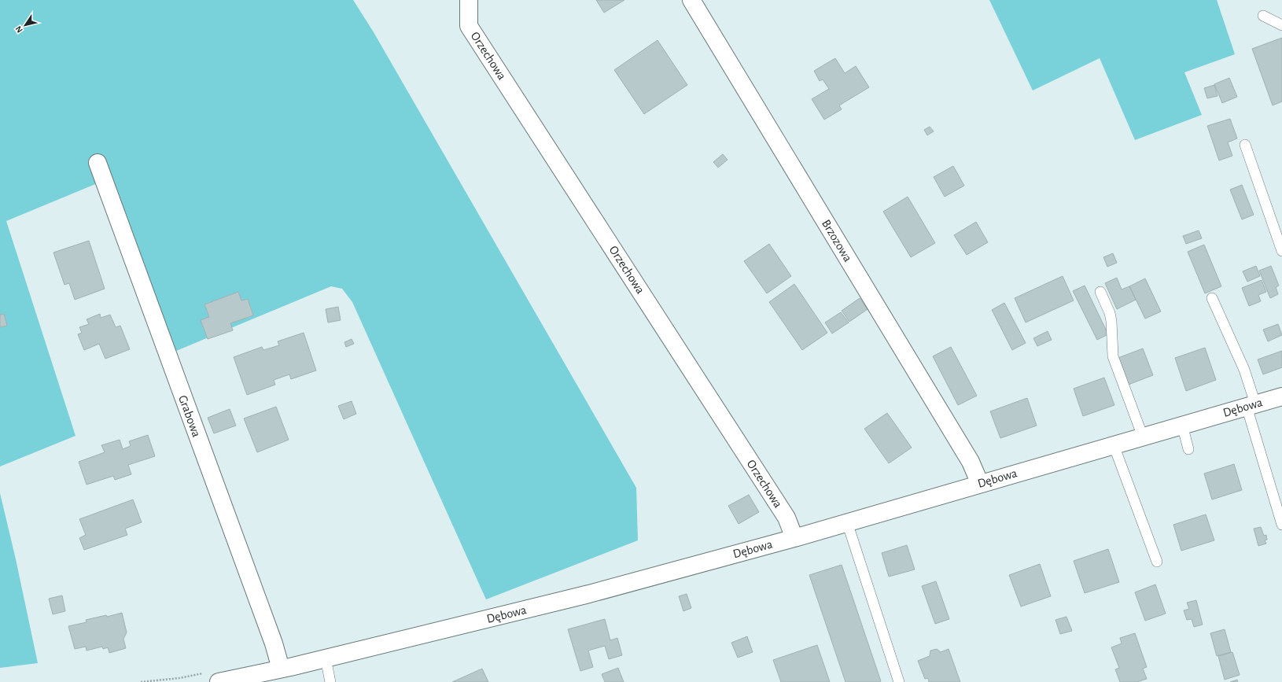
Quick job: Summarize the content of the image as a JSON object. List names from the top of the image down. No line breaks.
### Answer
{"streets":{"street":["Orzechowa","Brzozowa","Dębowa","Grabowa"]},"crossings":[["Orzechowa","Dębowa"],["Brzozowa","Dębowa"],["Dębowa","Grabowa"]],"north":"bottom left"}
